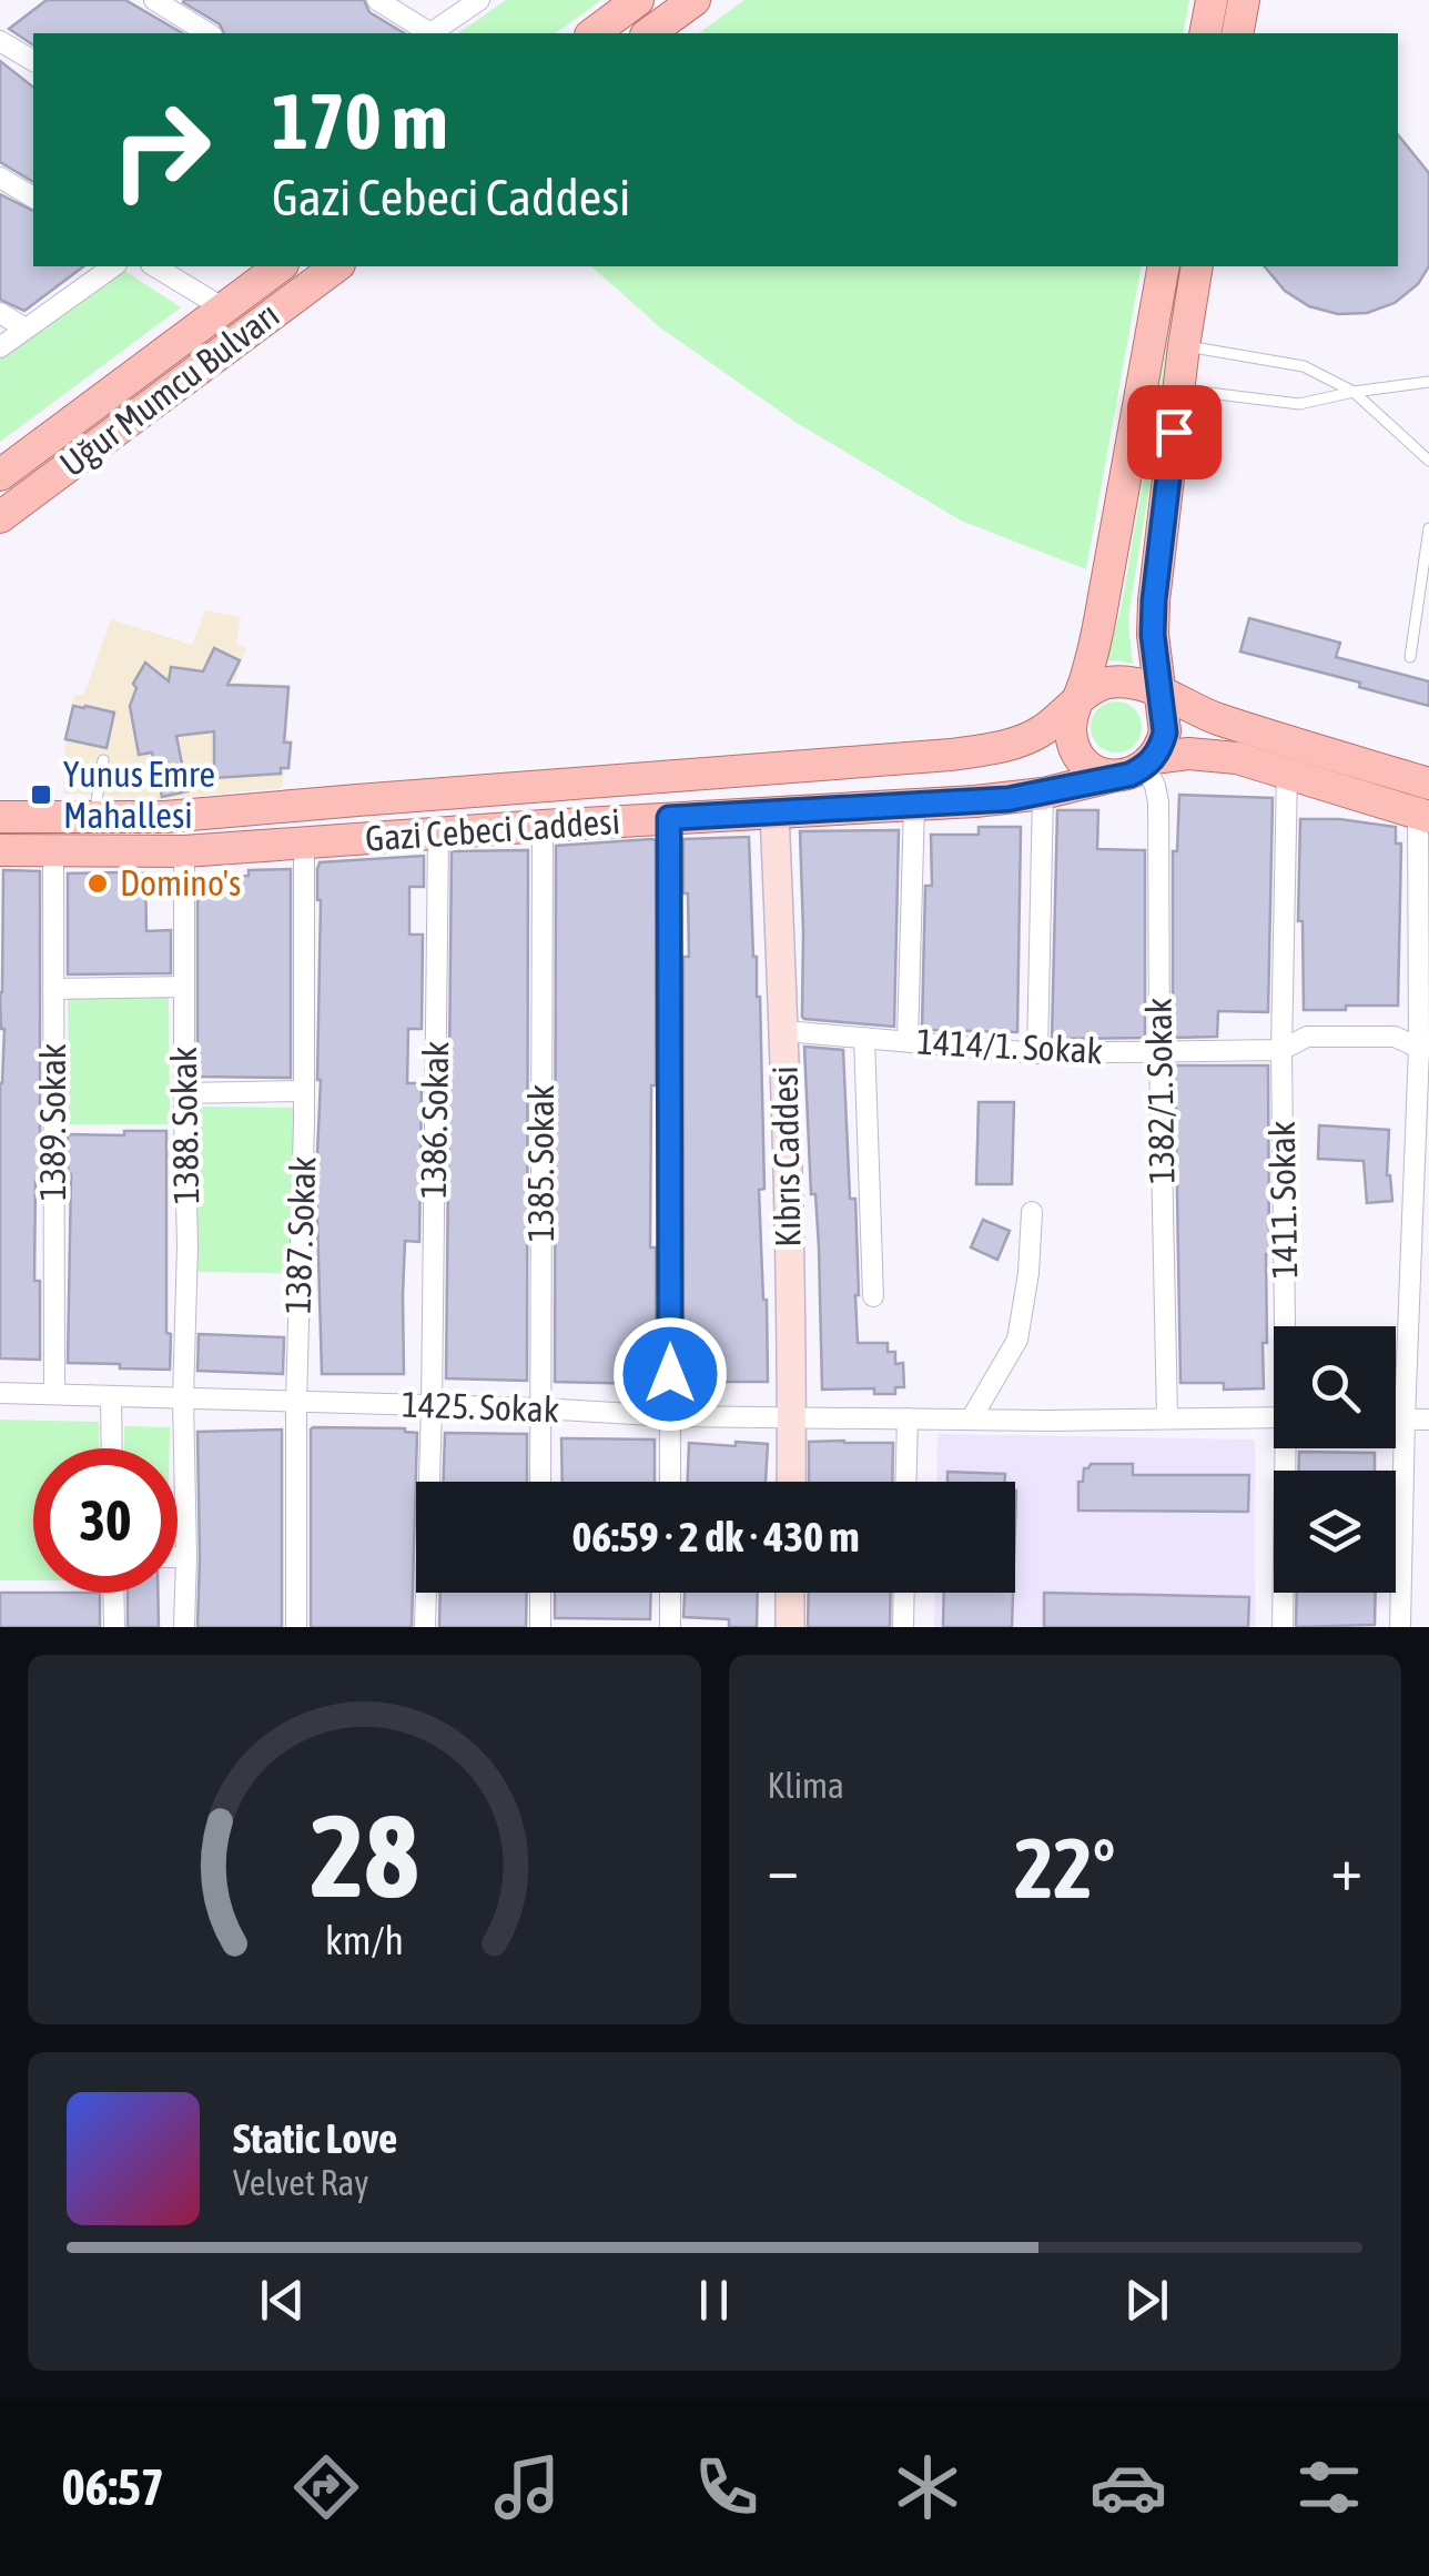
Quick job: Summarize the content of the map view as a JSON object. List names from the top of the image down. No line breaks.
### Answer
{"streets":{"main road":["Uğur Mumcu Bulvarı","Gazi Cebeci Caddesi","Kıbrıs Caddesi"],"street":["1414/1. Sokak","1382/1. Sokak","1386. Sokak","1389. Sokak","1388. Sokak","1385. Sokak","1411. Sokak","1387. Sokak","1425. Sokak"]},"crossings":[["Gazi Cebeci Caddesi","1382/1. Sokak"],["Gazi Cebeci Caddesi","1386. Sokak"],["Gazi Cebeci Caddesi","1389. Sokak"],["Gazi Cebeci Caddesi","1388. Sokak"],["Gazi Cebeci Caddesi","Kıbrıs Caddesi"],["Gazi Cebeci Caddesi","1385. Sokak"],["Gazi Cebeci Caddesi","1387. Sokak"],["1414/1. Sokak","1382/1. Sokak"],["1414/1. Sokak","Kıbrıs Caddesi"],["1414/1. Sokak","1411. Sokak"],["1382/1. Sokak","1425. Sokak"],["1386. Sokak","1425. Sokak"],["1389. Sokak","1425. Sokak"],["1388. Sokak","1425. Sokak"],["Kıbrıs Caddesi","1425. Sokak"],["1385. Sokak","1425. Sokak"],["1387. Sokak","1425. Sokak"]],"places":{"transit":["Yunus Emre Mahallesi"],"other":["Domino's"]},"page":{"turn":["170 m","Gazi Cebeci Caddesi"],"limit":"30","trip":"06:59 · 2 dk · 430 m","tile":"Klima","heat":["−","22°","+"],"song":["Static Love","Velvet Ray"],"tabs":"06:57","gauge":["28","km/h"]}}
